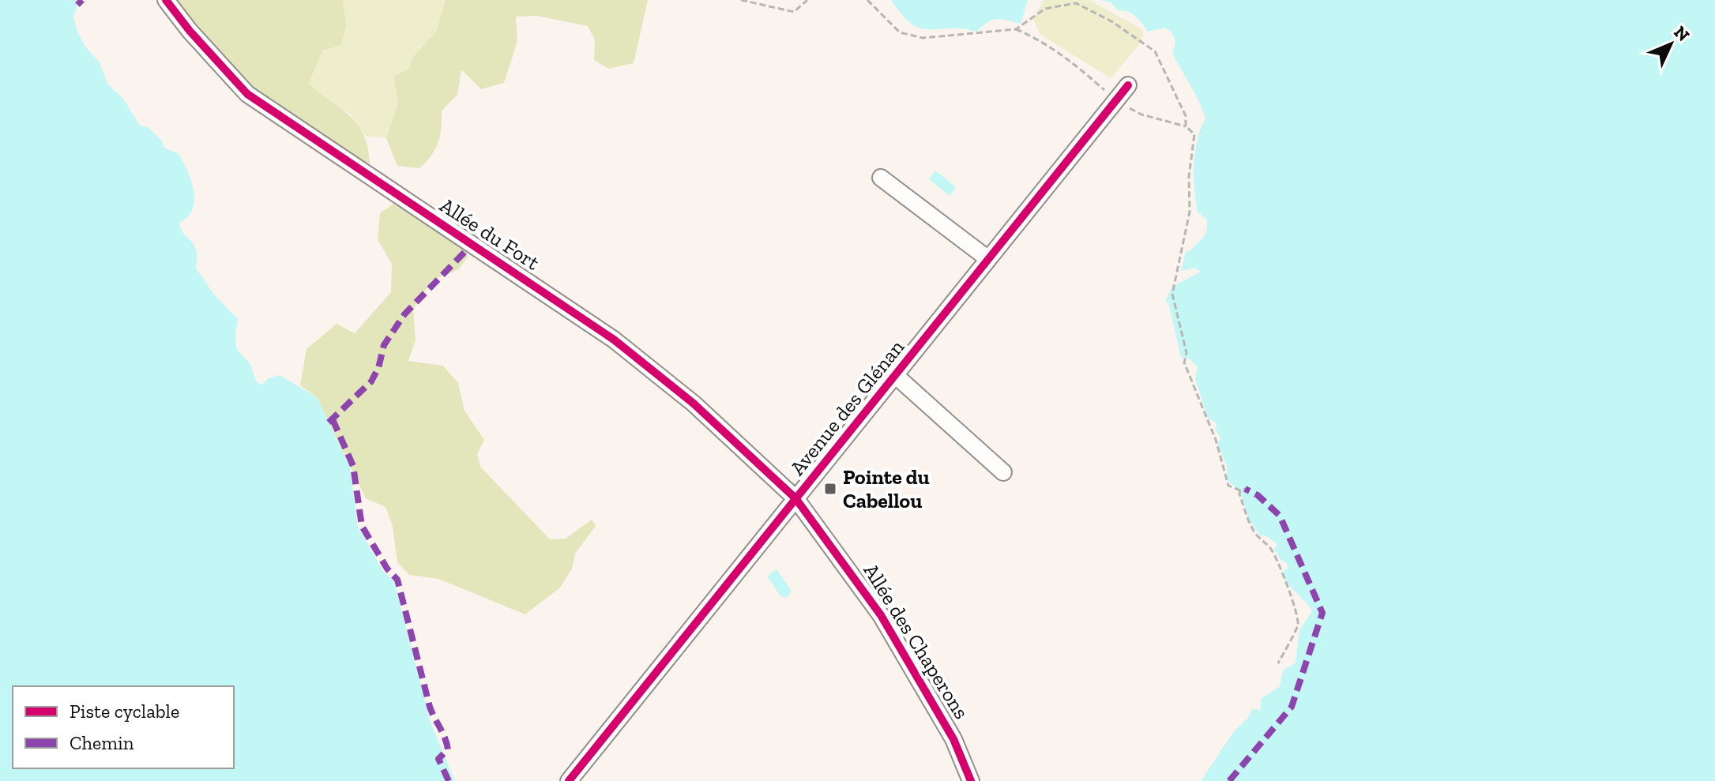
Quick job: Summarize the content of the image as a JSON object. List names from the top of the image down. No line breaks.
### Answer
{"streets":{"street":["Allée du Fort","Avenue des Glénan","Allée des Chaperons"]},"crossings":[["Allée du Fort","Avenue des Glénan"],["Allée du Fort","Allée des Chaperons"],["Avenue des Glénan","Allée des Chaperons"]],"places":{"transit":["Pointe du Cabellou"]},"legend":["Piste cyclable","Chemin"],"north":"top right"}
